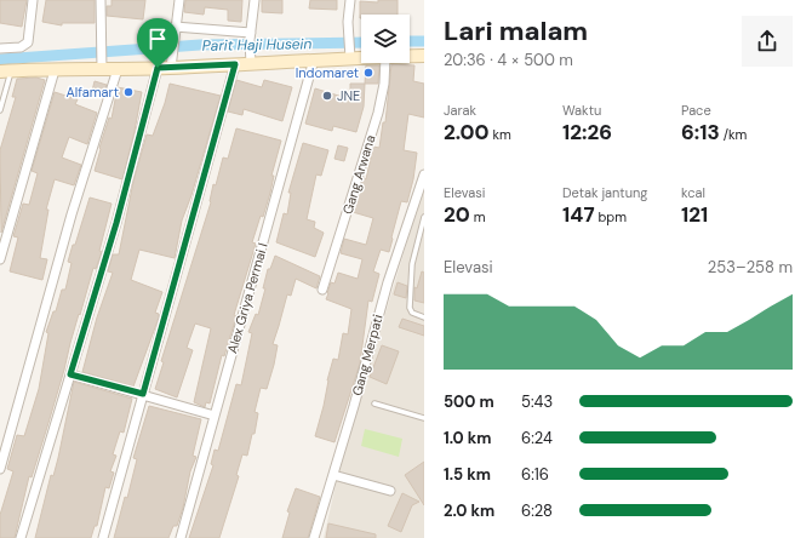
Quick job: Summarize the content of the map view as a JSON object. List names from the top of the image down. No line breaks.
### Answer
{"streets":{"street":["Gang Arwana","Alex Griya Permai I","Gang Merpati"]},"water":["Parit Haji Husein"],"places":["Indomaret","Alfamart","JNE"],"page":{"heading":["Lari malam","20:36 · 4 × 500 m"],"stats":[["Jarak","2.00 km"],["Waktu","12:26"],["Pace","6:13 /km"],["Elevasi","20 m"],["Detak jantung","147 bpm"],["kcal","121"]],"chart":["Elevasi","253–258 m"],"list":[{"name":"500 m","note":"5:43"},{"name":"1.0 km","note":"6:24"},{"name":"1.5 km","note":"6:16"},{"name":"2.0 km","note":"6:28"}]}}
